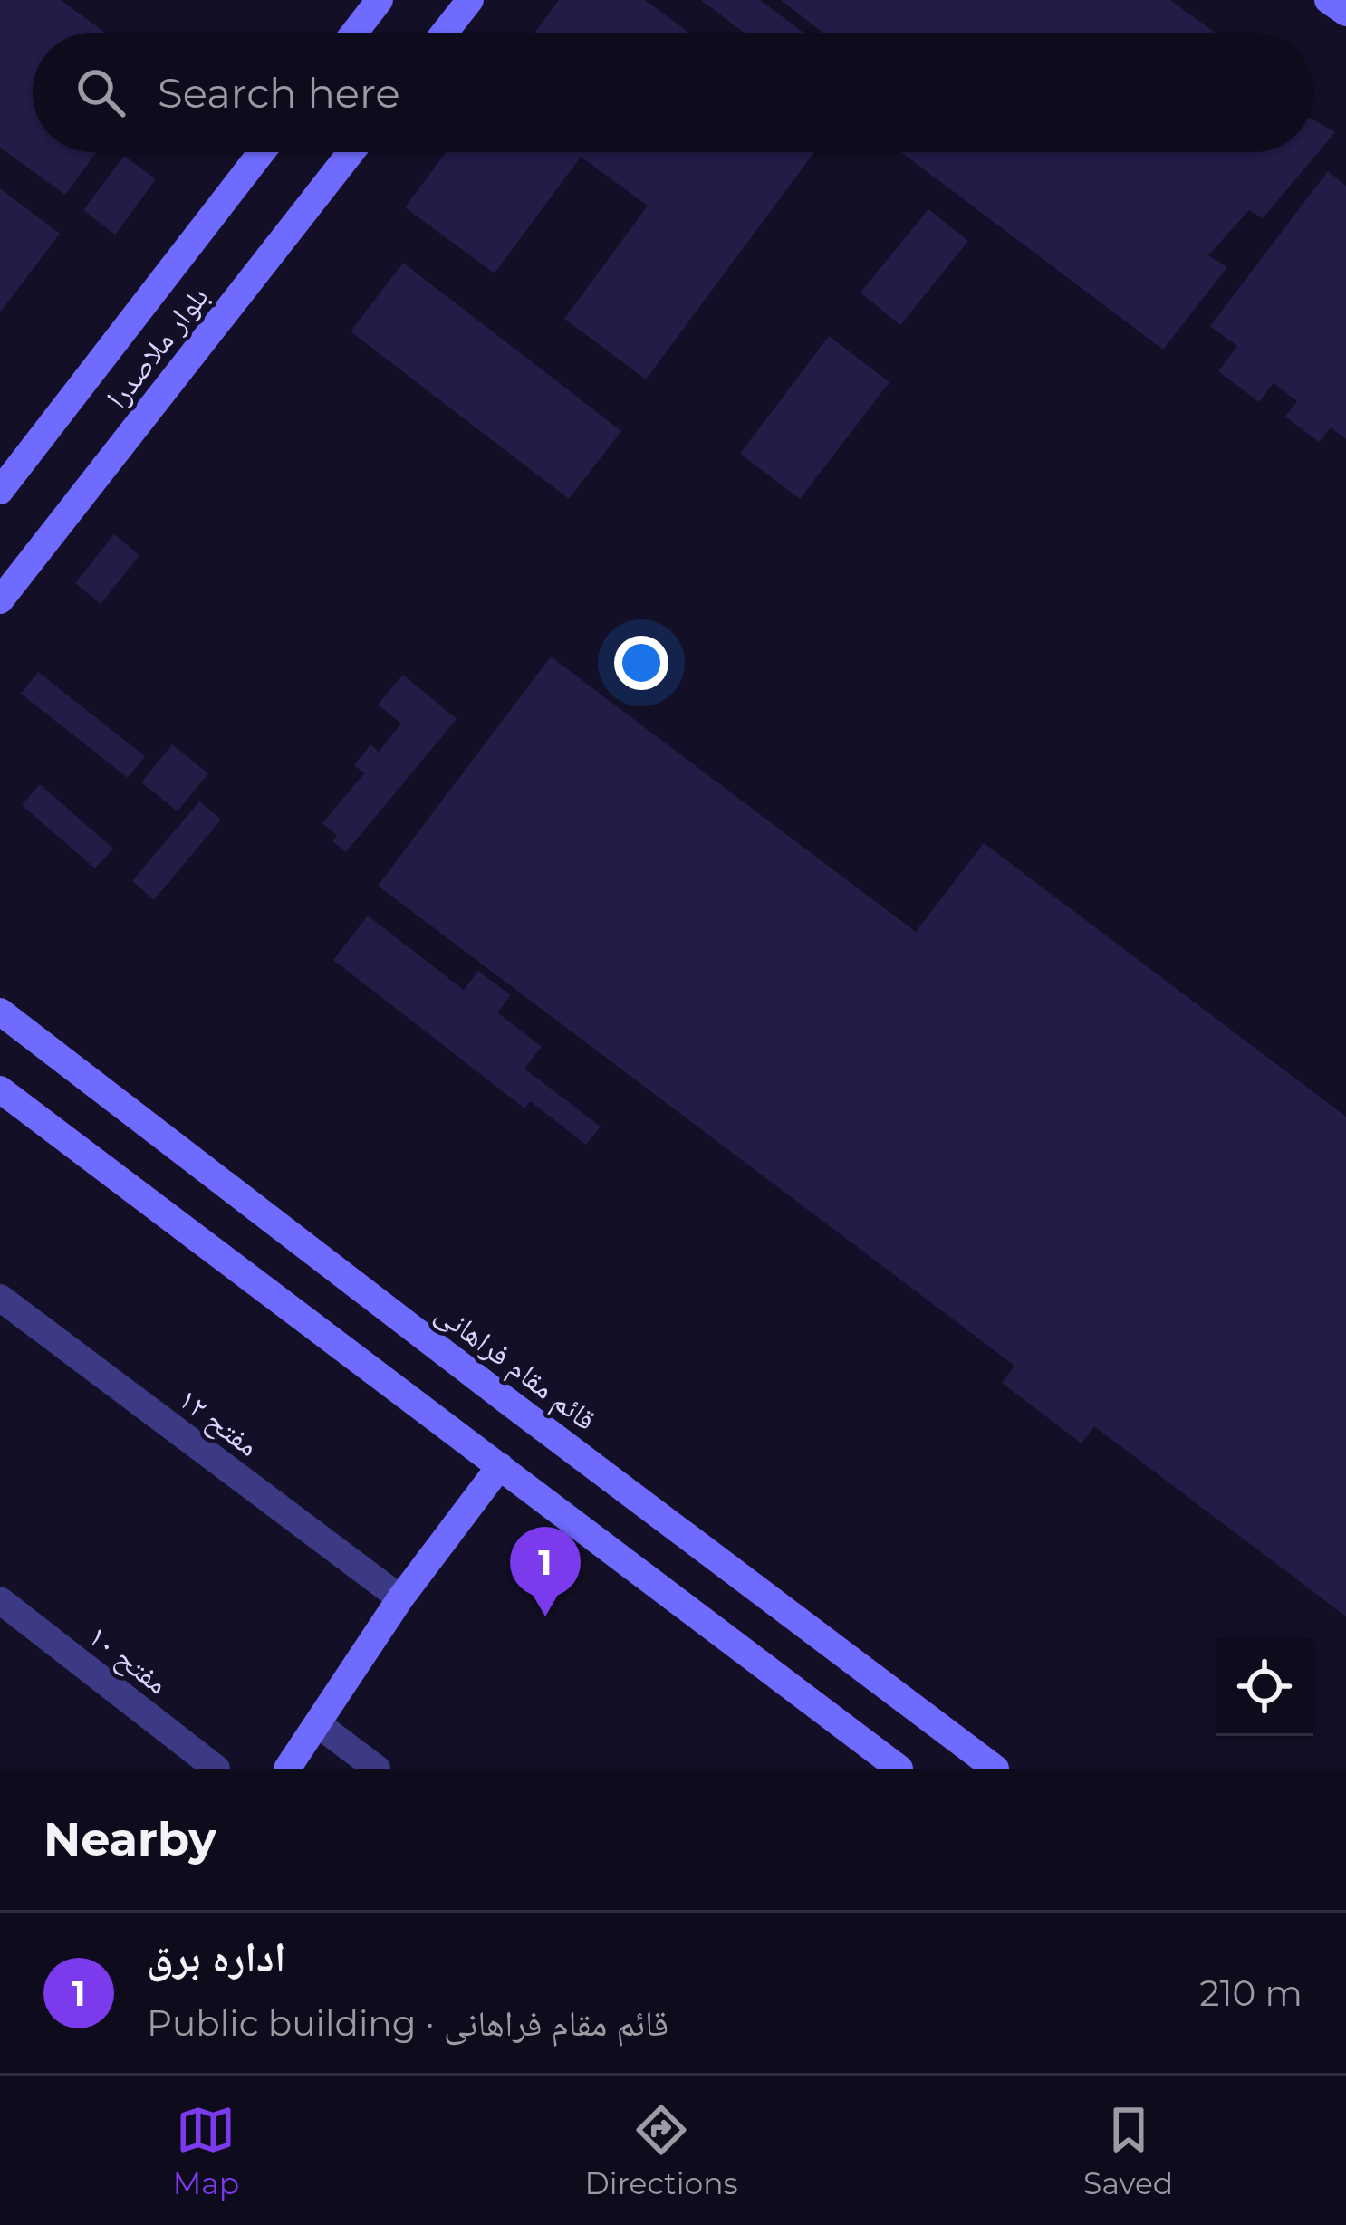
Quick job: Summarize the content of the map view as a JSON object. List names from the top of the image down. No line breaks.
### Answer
{"streets":{"street":["بلوار ملاصدرا","قائم مقام فراهانی","مفتح ۱۲","مفتح ۱۰"]},"page":{"search":"Search here","pins":"1","heading":"Nearby","list":[{"mark":"1","name":"اداره برق","note":"Public building · قائم مقام فراهانی","value":"210 m"}],"nav":["Map","Directions","Saved"]}}
